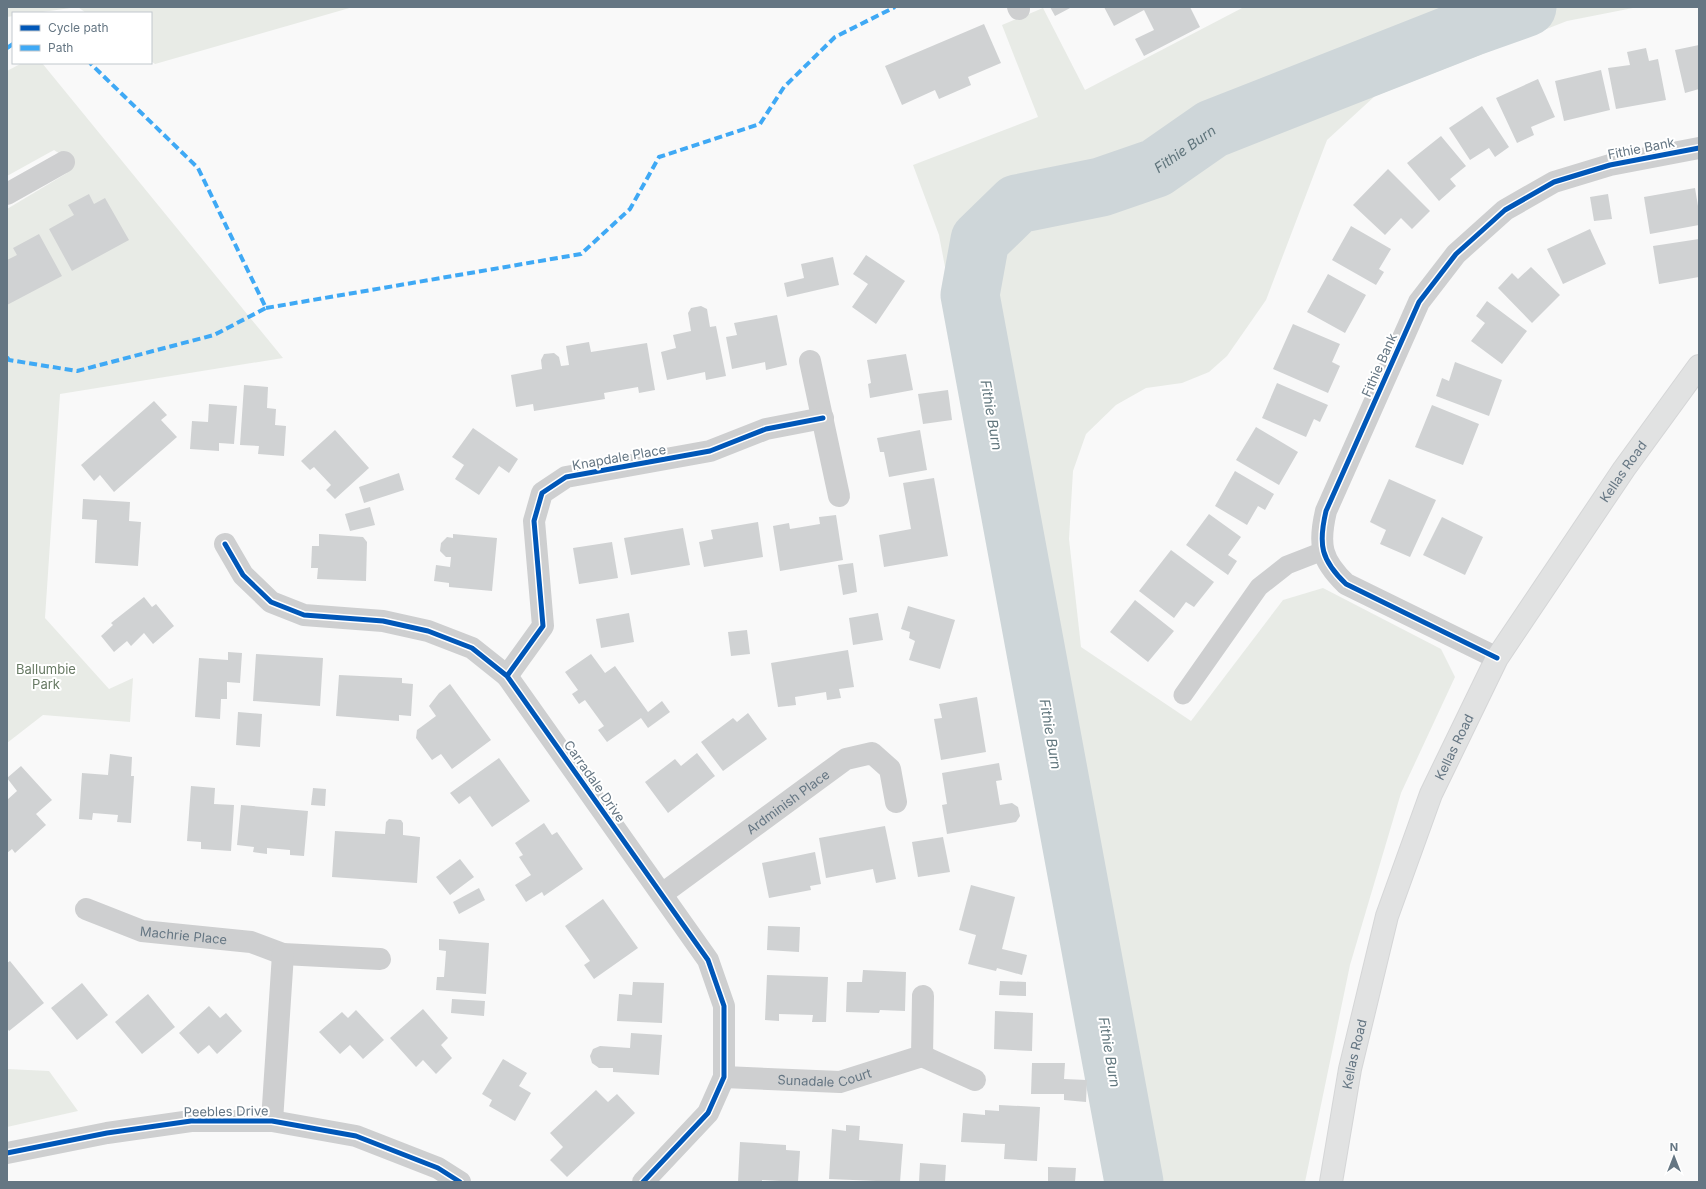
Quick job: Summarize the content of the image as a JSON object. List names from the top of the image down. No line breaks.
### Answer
{"streets":{"main road":["Kellas Road"],"street":["Fithie Bank","Knapdale Place","Carradale Drive","Ardminish Place","Machrie Place","Sunadale Court","Peebles Drive"]},"crossings":[["Fithie Bank","Kellas Road"],["Knapdale Place","Carradale Drive"],["Carradale Drive","Ardminish Place"],["Carradale Drive","Sunadale Court"]],"water":["Fithie Burn"],"parks":["Ballumbie Park"],"legend":["Cycle path","Path"],"north":"top"}
